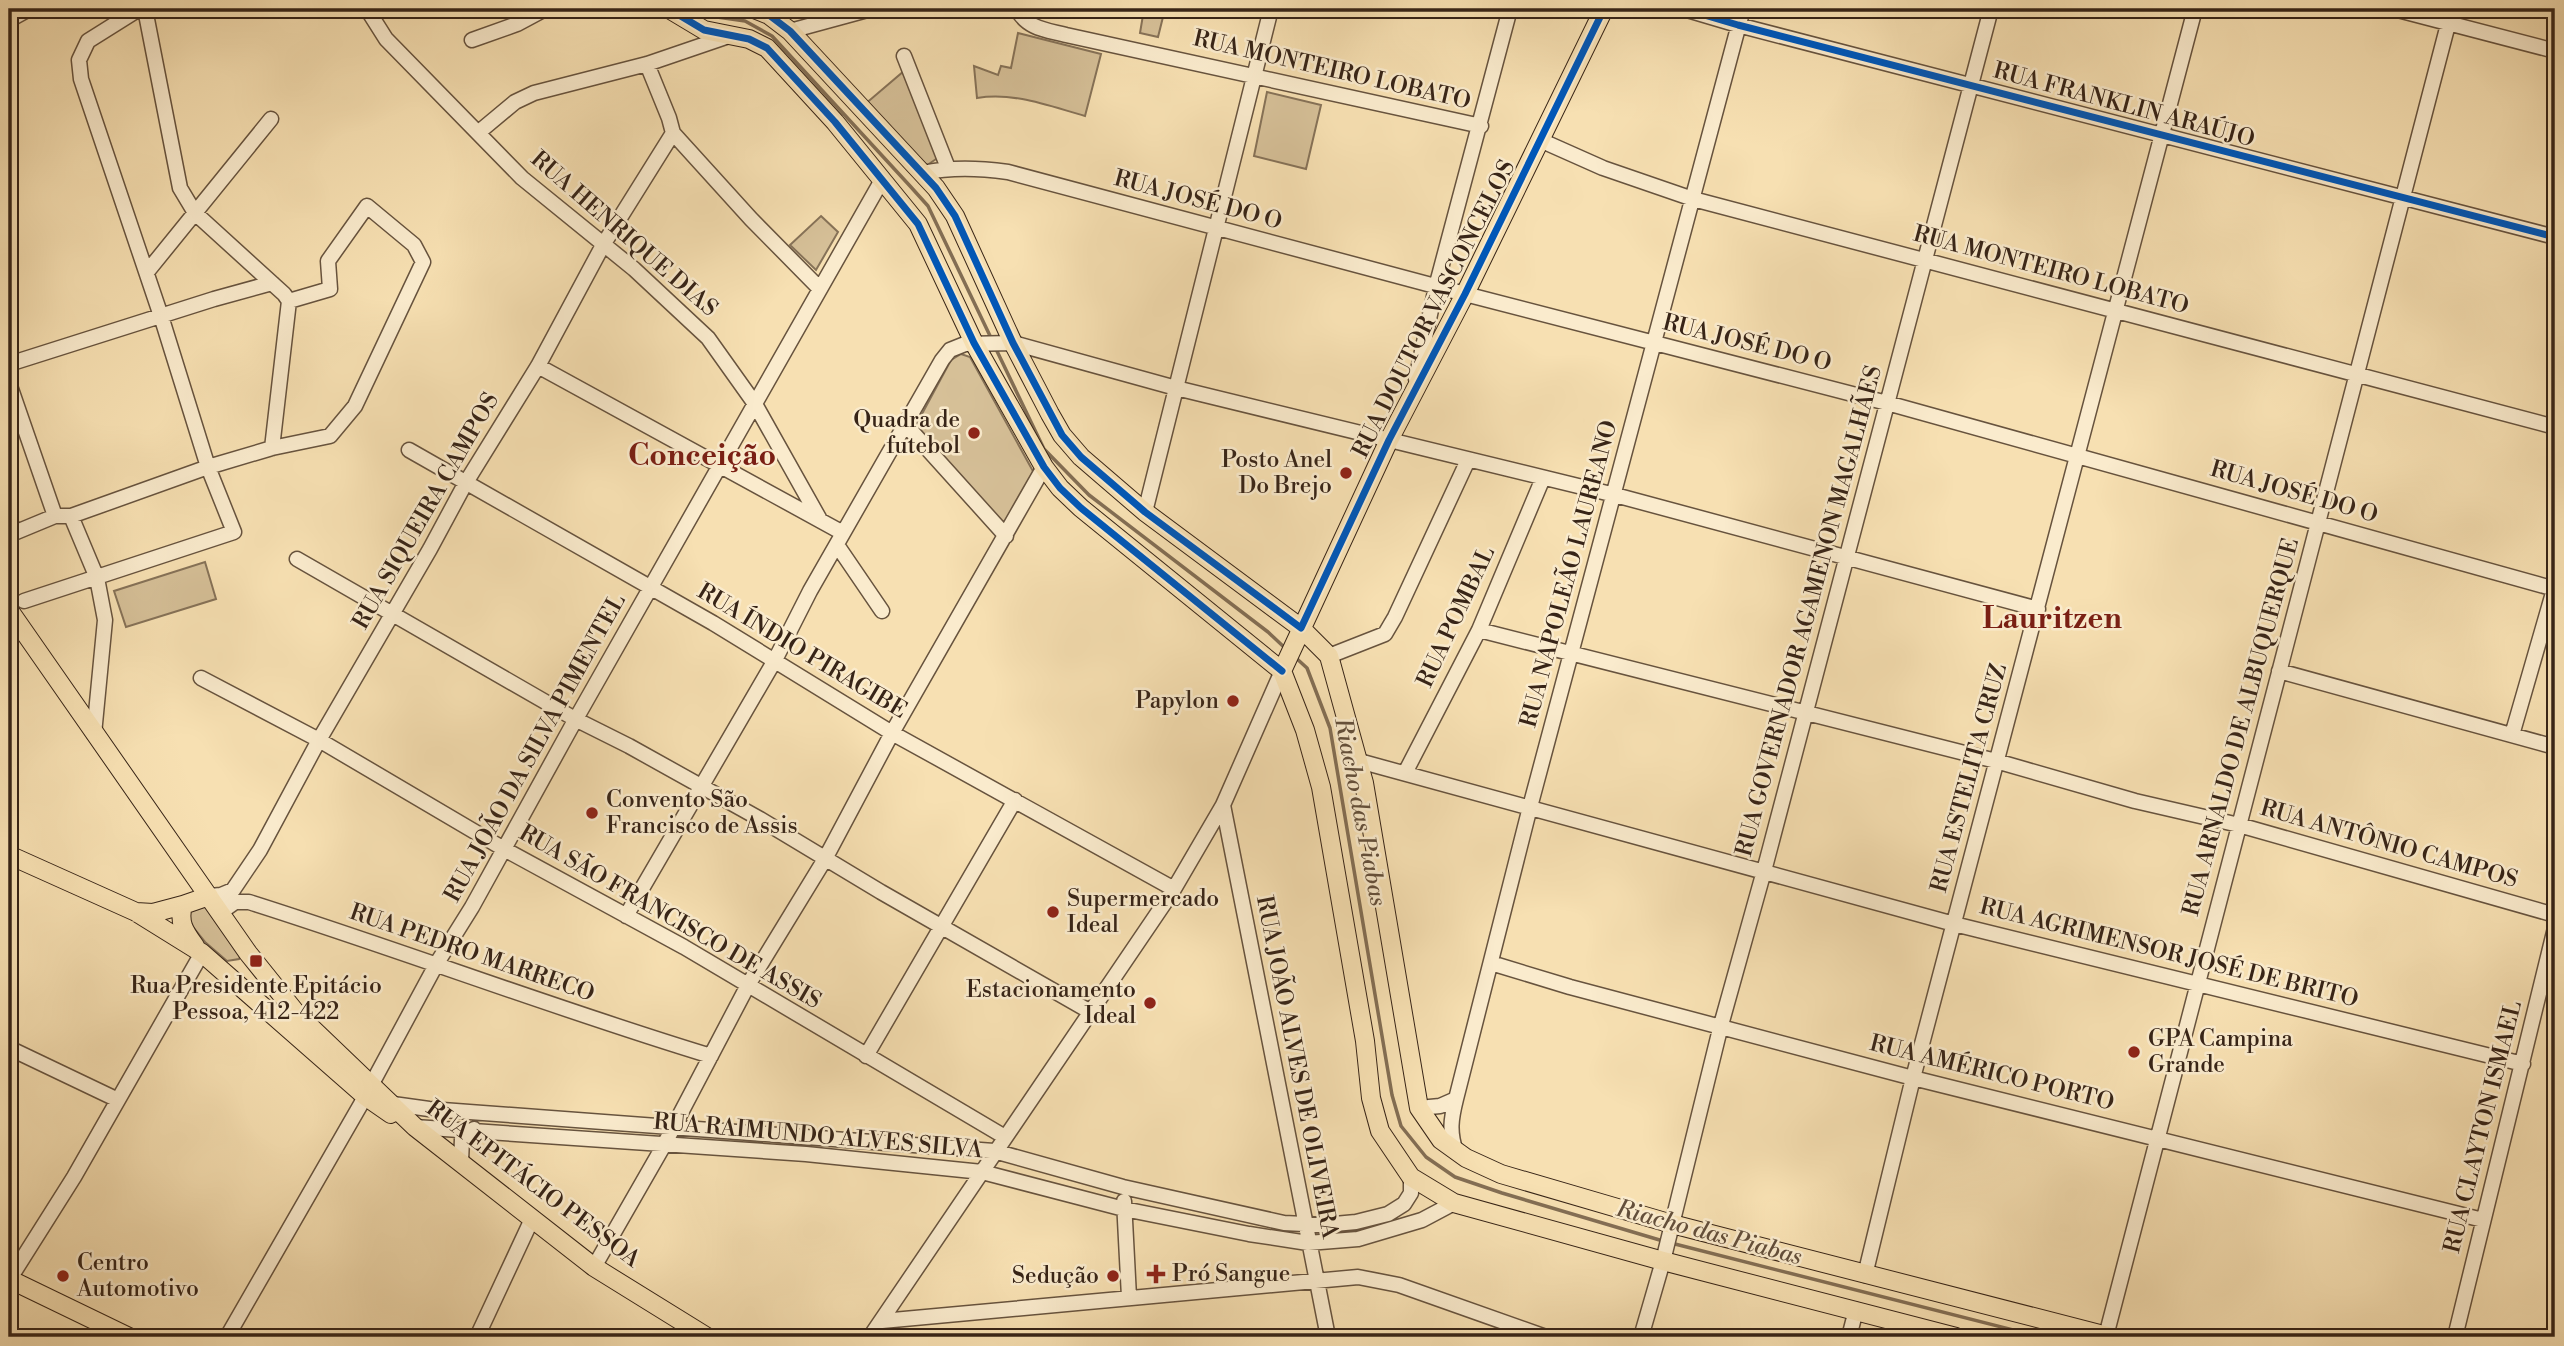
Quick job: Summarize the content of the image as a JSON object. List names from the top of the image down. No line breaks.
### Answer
{"streets":{"main road":["RUA DOUTOR VASCONCELOS","RUA EPITÁCIO PESSOA"],"street":["RUA MONTEIRO LOBATO","RUA FRANKLIN ARAÚJO","RUA JOSÉ DO O","RUA HENRIQUE DIAS","RUA SIQUEIRA CAMPOS","RUA NAPOLEÃO LAUREANO","RUA GOVERNADOR AGAMENON MAGALHÃES","RUA POMBAL","RUA ÍNDIO PIRAGIBE","RUA ARNALDO DE ALBUQUERQUE","RUA JOÃO DA SILVA PIMENTEL","RUA ESTELITA CRUZ","RUA ANTÔNIO CAMPOS","RUA SÃO FRANCISCO DE ASSIS","RUA PEDRO MARRECO","RUA AGRIMENSOR JOSÉ DE BRITO","RUA JOÃO ALVES DE OLIVEIRA","RUA AMÉRICO PORTO","RUA CLAYTON ISMAEL","RUA RAIMUNDO ALVES SILVA"]},"crossings":[["RUA MONTEIRO LOBATO","RUA DOUTOR VASCONCELOS"],["RUA MONTEIRO LOBATO","RUA NAPOLEÃO LAUREANO"],["RUA MONTEIRO LOBATO","RUA GOVERNADOR AGAMENON MAGALHÃES"],["RUA MONTEIRO LOBATO","RUA ARNALDO DE ALBUQUERQUE"],["RUA MONTEIRO LOBATO","RUA ESTELITA CRUZ"],["RUA FRANKLIN ARAÚJO","RUA NAPOLEÃO LAUREANO"],["RUA FRANKLIN ARAÚJO","RUA GOVERNADOR AGAMENON MAGALHÃES"],["RUA FRANKLIN ARAÚJO","RUA ARNALDO DE ALBUQUERQUE"],["RUA FRANKLIN ARAÚJO","RUA ESTELITA CRUZ"],["RUA JOSÉ DO O","RUA DOUTOR VASCONCELOS"],["RUA JOSÉ DO O","RUA NAPOLEÃO LAUREANO"],["RUA JOSÉ DO O","RUA GOVERNADOR AGAMENON MAGALHÃES"],["RUA JOSÉ DO O","RUA ARNALDO DE ALBUQUERQUE"],["RUA JOSÉ DO O","RUA ESTELITA CRUZ"],["RUA HENRIQUE DIAS","RUA SIQUEIRA CAMPOS"],["RUA HENRIQUE DIAS","RUA JOÃO DA SILVA PIMENTEL"],["RUA SIQUEIRA CAMPOS","RUA ÍNDIO PIRAGIBE"],["RUA SIQUEIRA CAMPOS","RUA SÃO FRANCISCO DE ASSIS"],["RUA NAPOLEÃO LAUREANO","RUA ANTÔNIO CAMPOS"],["RUA NAPOLEÃO LAUREANO","RUA AGRIMENSOR JOSÉ DE BRITO"],["RUA NAPOLEÃO LAUREANO","RUA AMÉRICO PORTO"],["RUA GOVERNADOR AGAMENON MAGALHÃES","RUA ANTÔNIO CAMPOS"],["RUA GOVERNADOR AGAMENON MAGALHÃES","RUA AGRIMENSOR JOSÉ DE BRITO"],["RUA GOVERNADOR AGAMENON MAGALHÃES","RUA AMÉRICO PORTO"],["RUA POMBAL","RUA ANTÔNIO CAMPOS"],["RUA POMBAL","RUA AGRIMENSOR JOSÉ DE BRITO"],["RUA ÍNDIO PIRAGIBE","RUA JOÃO DA SILVA PIMENTEL"],["RUA ARNALDO DE ALBUQUERQUE","RUA ANTÔNIO CAMPOS"],["RUA ARNALDO DE ALBUQUERQUE","RUA AGRIMENSOR JOSÉ DE BRITO"],["RUA ARNALDO DE ALBUQUERQUE","RUA AMÉRICO PORTO"],["RUA JOÃO DA SILVA PIMENTEL","RUA SÃO FRANCISCO DE ASSIS"],["RUA JOÃO DA SILVA PIMENTEL","RUA PEDRO MARRECO"],["RUA JOÃO DA SILVA PIMENTEL","RUA EPITÁCIO PESSOA"],["RUA ESTELITA CRUZ","RUA ANTÔNIO CAMPOS"],["RUA ESTELITA CRUZ","RUA AGRIMENSOR JOSÉ DE BRITO"],["RUA ESTELITA CRUZ","RUA AMÉRICO PORTO"],["RUA AGRIMENSOR JOSÉ DE BRITO","RUA CLAYTON ISMAEL"],["RUA JOÃO ALVES DE OLIVEIRA","RUA RAIMUNDO ALVES SILVA"],["RUA AMÉRICO PORTO","RUA CLAYTON ISMAEL"],["RUA RAIMUNDO ALVES SILVA","RUA EPITÁCIO PESSOA"]],"districts":["Conceição","Lauritzen"],"water":["Riacho das Piabas"],"places":{"other":["Quadra de futebol","Posto Anel Do Brejo","Papylon","Convento São Francisco de Assis","Supermercado Ideal","Estacionamento Ideal","GPA Campina Grande","Centro Automotivo","Sedução"],"transit":["Rua Presidente Epitácio Pessoa, 412-422"],"health":["Pró Sangue"]}}
